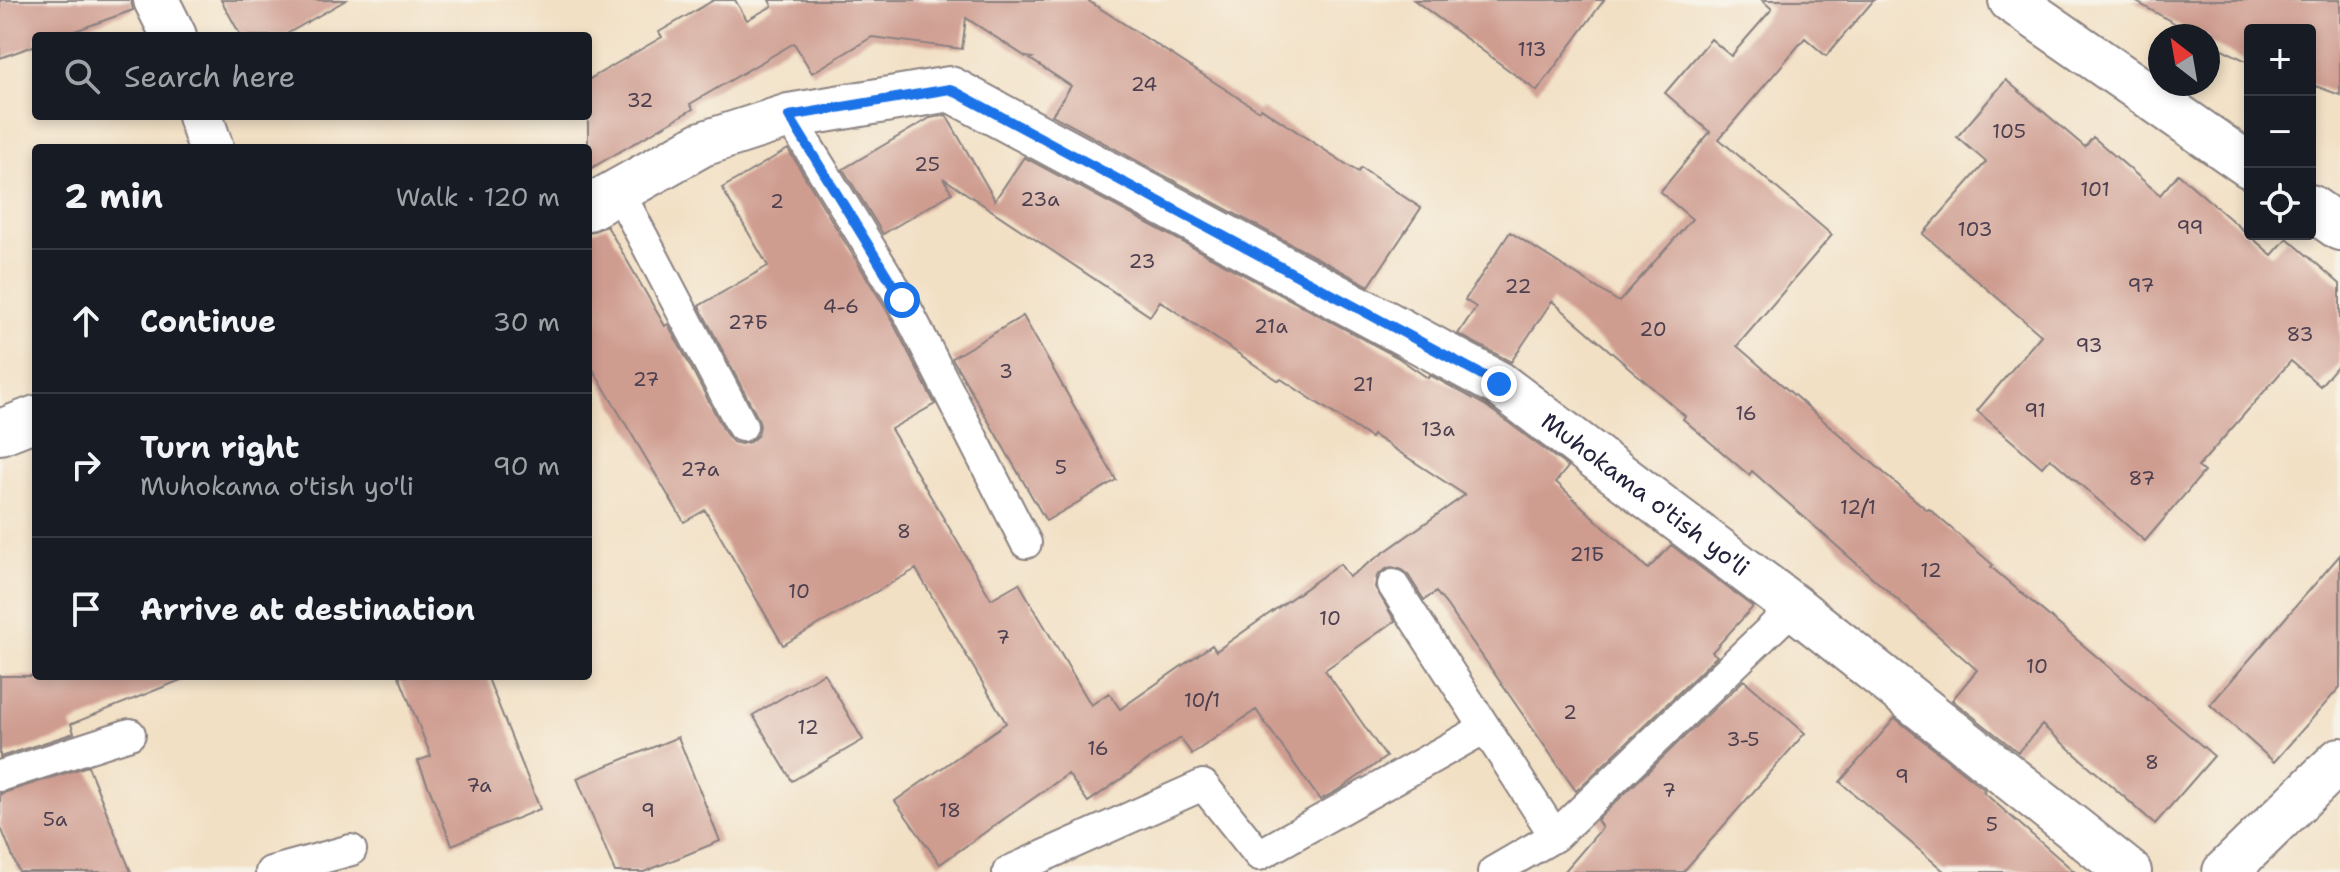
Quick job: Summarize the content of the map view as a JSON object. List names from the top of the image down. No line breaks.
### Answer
{"streets":{"street":["Muhokama o'tish yo'li"]},"house_numbers":["113","24","32","105","25","101","23а","2","99","103","23","97","22","4-6","27Б","21а","20","83","93","3","27","21","91","16","13а","5","27а","87","12/1","8","21Б","12","10","10","7","10","10/1","2","12","3-5","16","8","9","7a","7","9","18","5a","5"],"north":"top left","page":{"map_buttons":["+","−"],"search":"Search here","heading":["2 min","Walk · 120 m"],"list":[["Continue","30 m"],["Turn right","Muhokama o'tish yo'li","90 m"],"Arrive at destination"]}}
